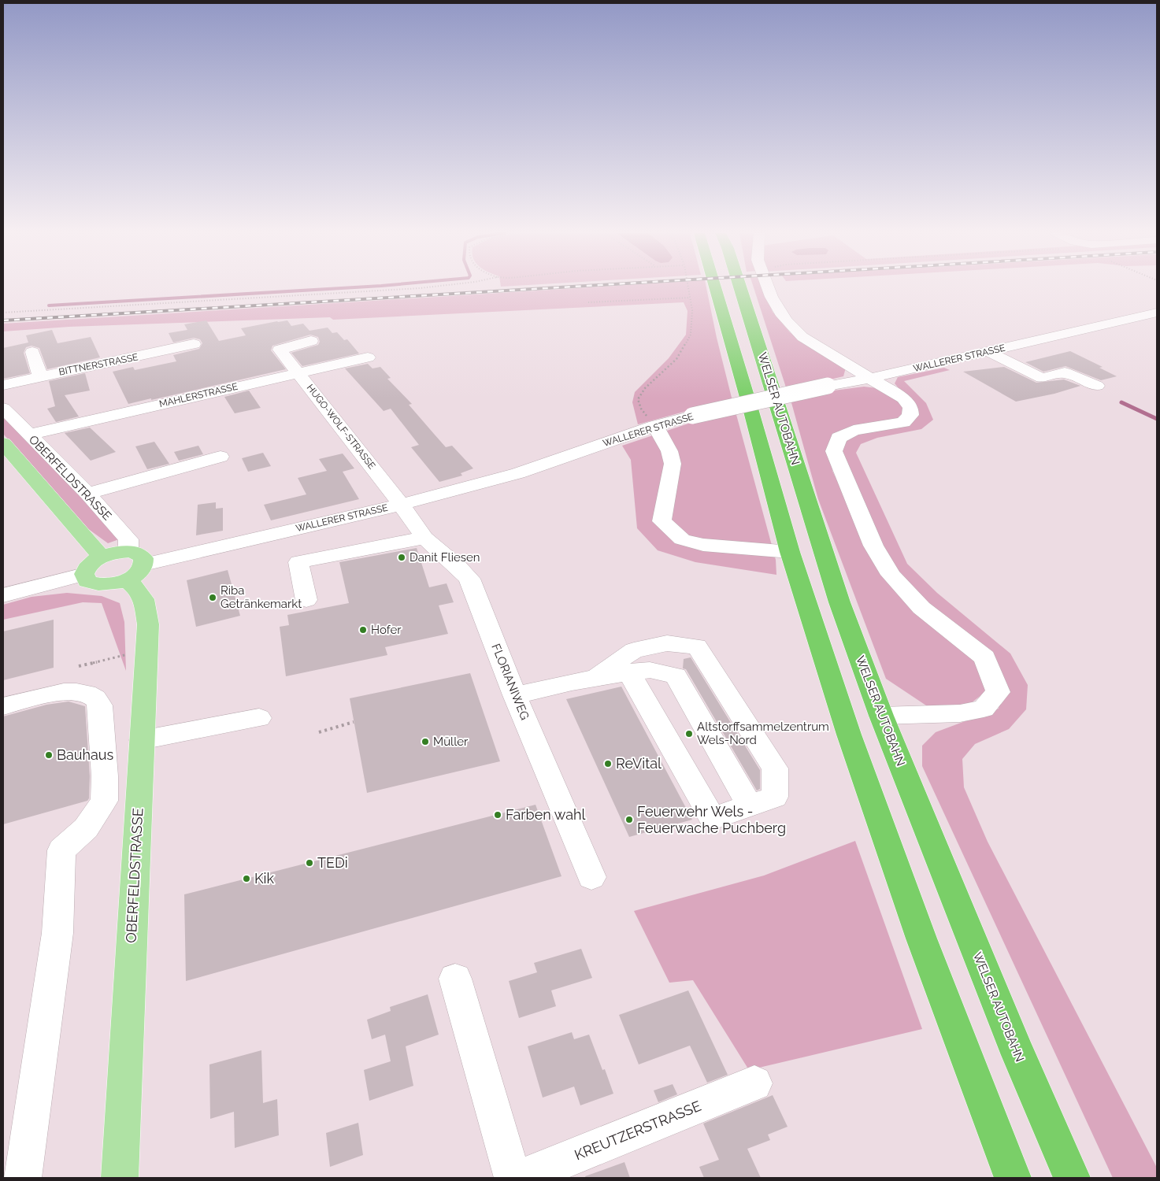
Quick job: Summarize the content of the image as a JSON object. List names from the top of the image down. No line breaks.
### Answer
{"streets":{"highway":["WELSER AUTOBAHN"],"main road":["OBERFELDSTRASSE"],"street":["WALLERER STRASSE","BITTNERSTRASSE","MAHLERSTRASSE","HUGO-WOLF-STRASSE","FLORIANIWEG","KREUTZERSTRASSE"]},"crossings":[["WALLERER STRASSE","HUGO-WOLF-STRASSE"],["WALLERER STRASSE","OBERFELDSTRASSE"],["WALLERER STRASSE","FLORIANIWEG"],["MAHLERSTRASSE","HUGO-WOLF-STRASSE"],["MAHLERSTRASSE","OBERFELDSTRASSE"],["HUGO-WOLF-STRASSE","FLORIANIWEG"]],"places":["Danit Fliesen","Riba Getränkemarkt","Hofer","Altstorffsammelzentrum Wels-Nord","Müller","Bauhaus","ReVital","Farben wahl","Feuerwehr Wels - Feuerwache Puchberg","TEDi","Kik"]}
